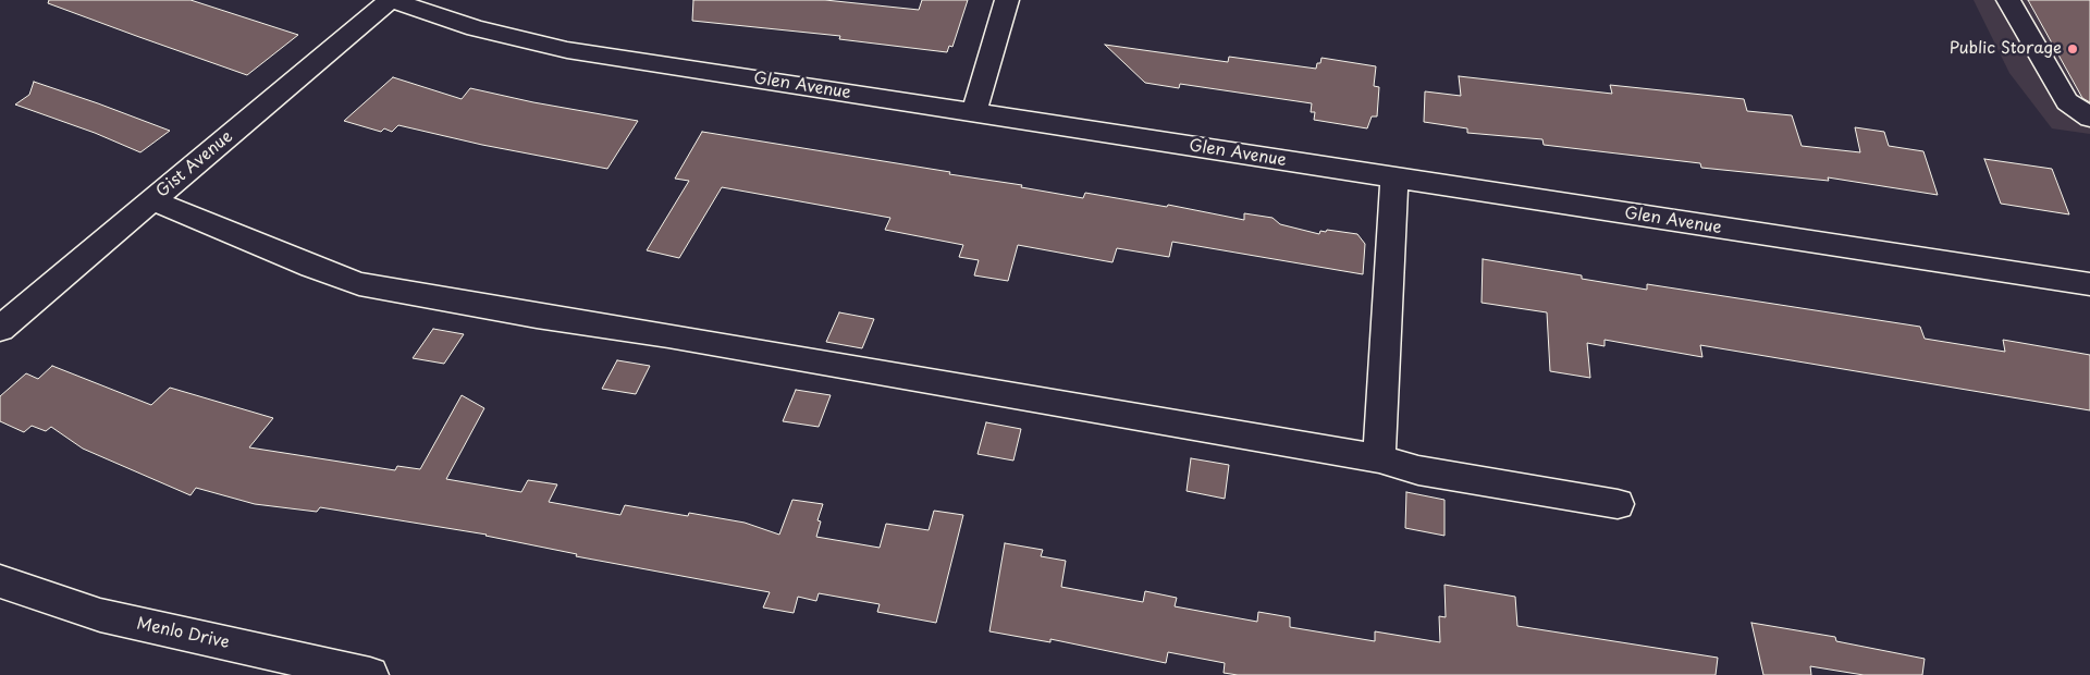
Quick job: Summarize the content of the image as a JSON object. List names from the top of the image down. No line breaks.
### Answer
{"streets":{"street":["Glen Avenue","Gist Avenue","Menlo Drive"]},"crossings":[["Glen Avenue","Gist Avenue"]],"places":["Public Storage"]}
